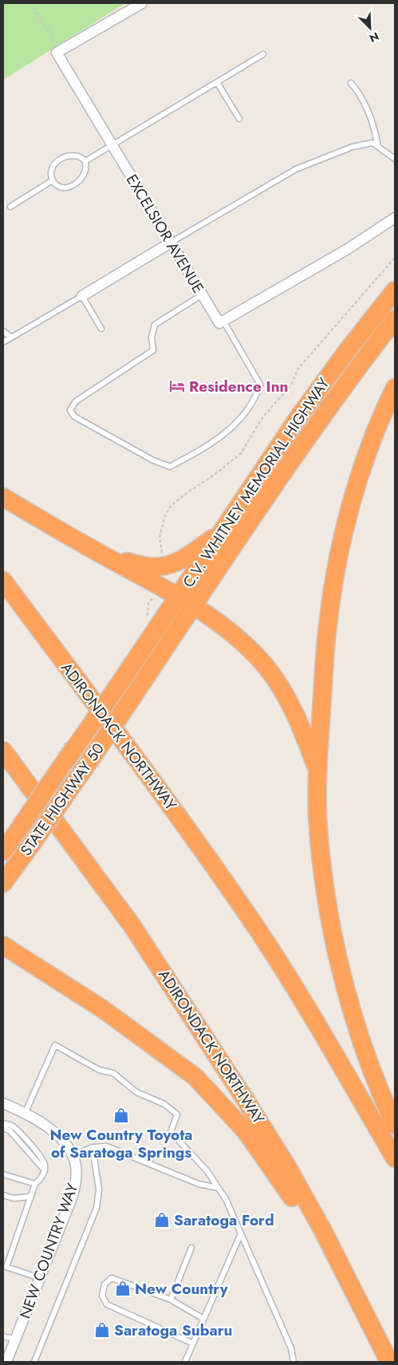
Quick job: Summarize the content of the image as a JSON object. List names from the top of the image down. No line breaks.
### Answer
{"streets":{"highway":["C.V. WHITNEY MEMORIAL HIGHWAY","ADIRONDACK NORTHWAY","STATE HIGHWAY 50"],"street":["EXCELSIOR AVENUE","NEW COUNTRY WAY"]},"crossings":[["C.V. WHITNEY MEMORIAL HIGHWAY","STATE HIGHWAY 50"]],"places":{"hotel":["Residence Inn"],"shop":["New Country Toyota of Saratoga Springs","Saratoga Ford","New Country","Saratoga Subaru"]},"north":"bottom right"}
